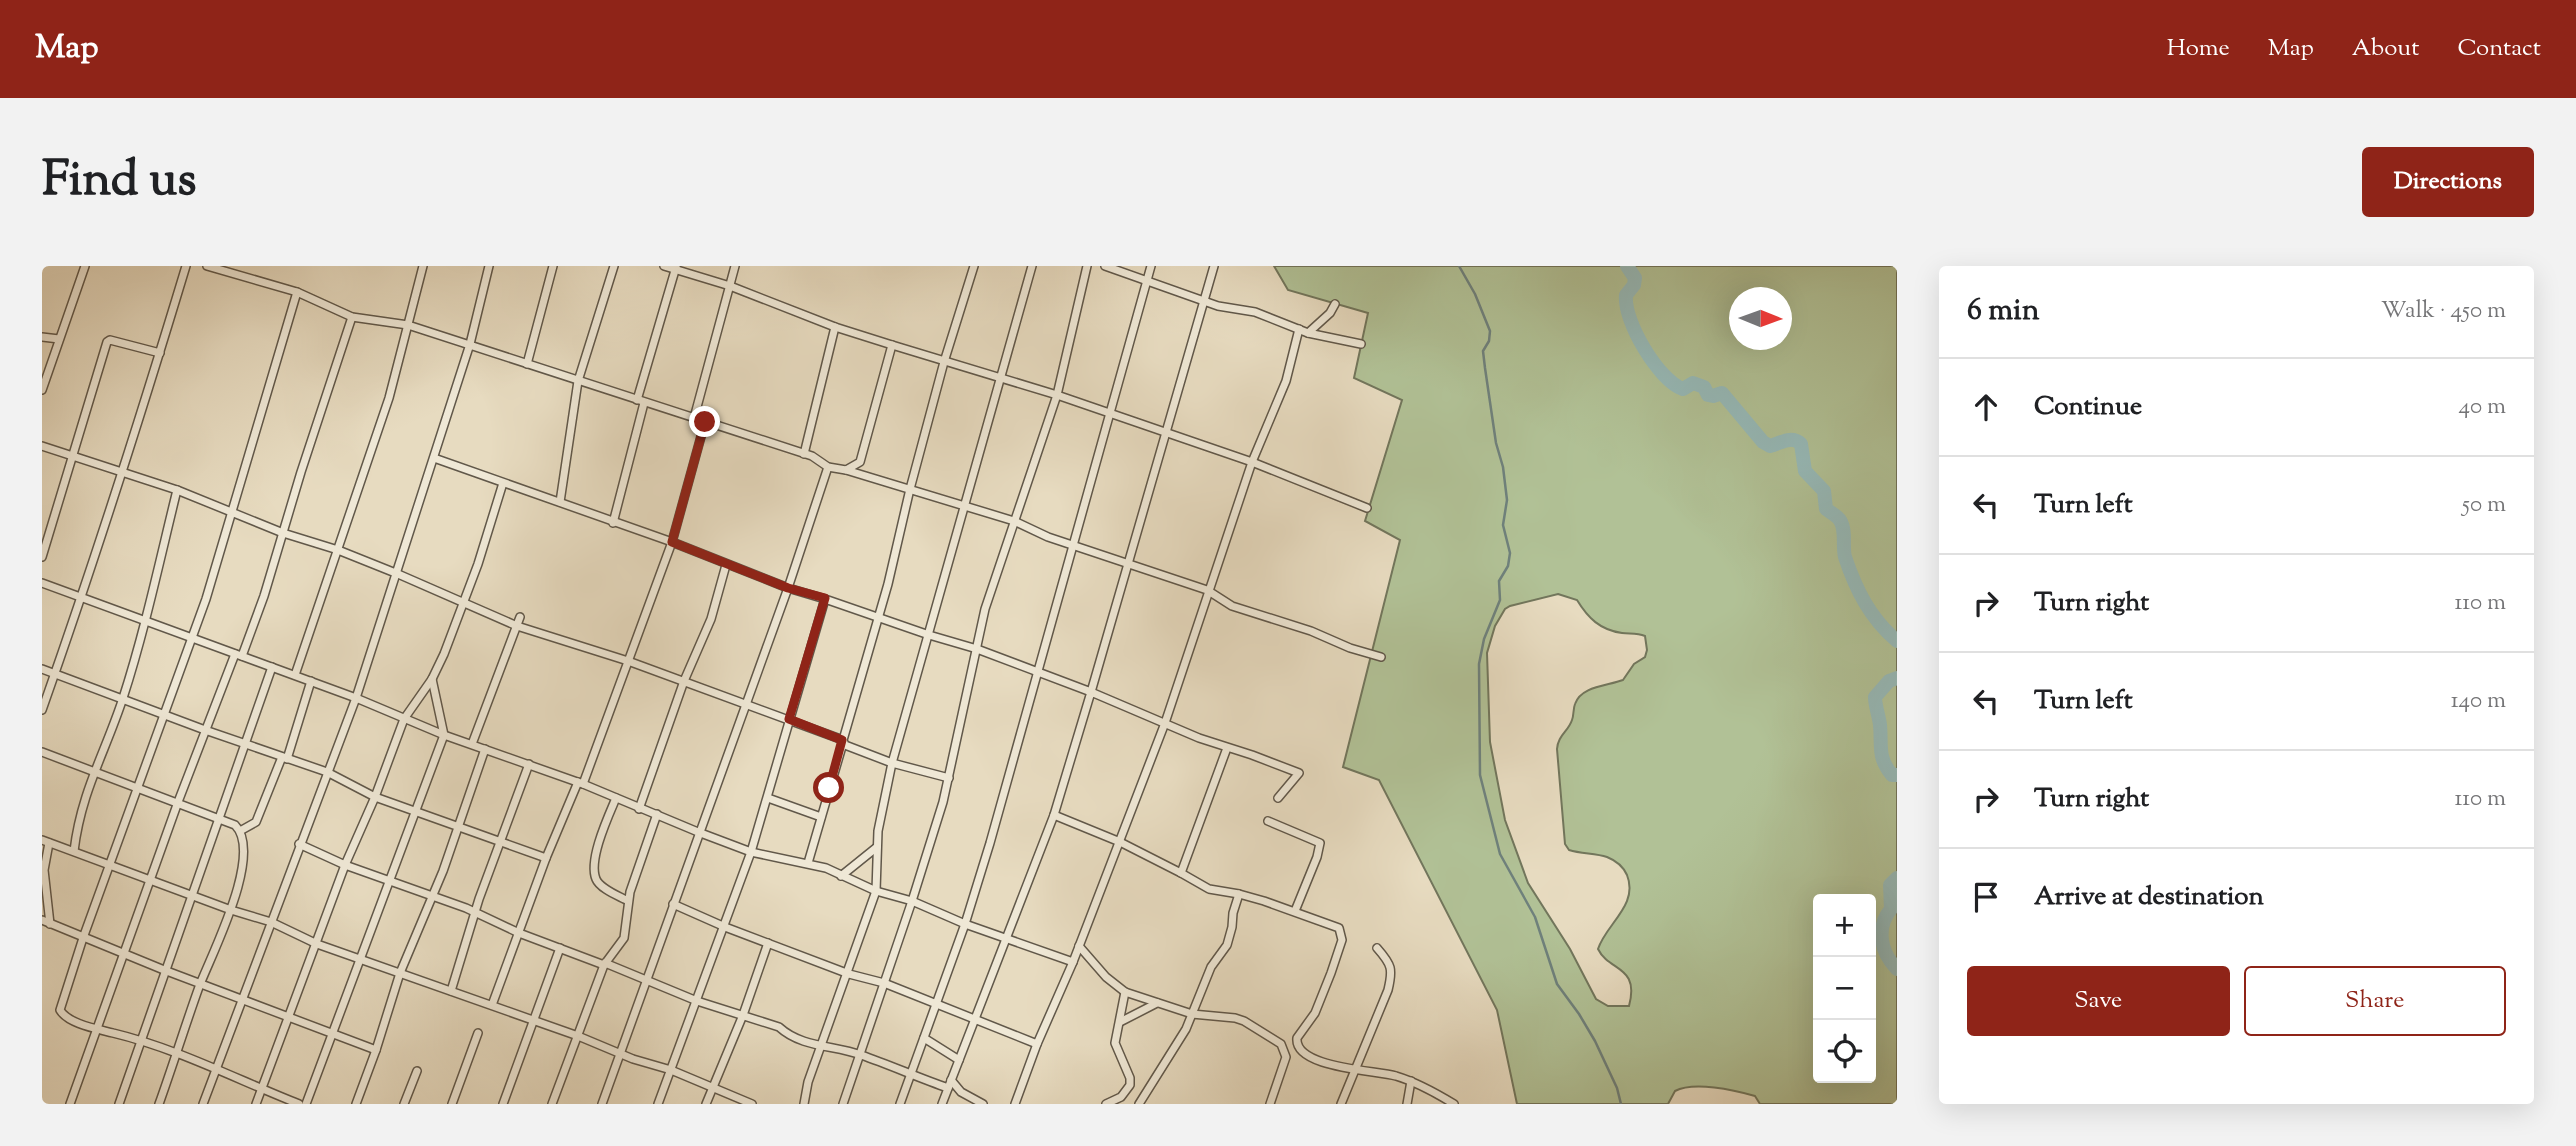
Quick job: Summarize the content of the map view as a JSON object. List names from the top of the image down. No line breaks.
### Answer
{"north":"right","page":{"header":"Map","nav":["Home","Map","About","Contact"],"title":"Find us","buttons":["Directions",["Save","Share"]],"heading":["6 min","Walk · 450 m"],"list":[["Continue","40 m"],["Turn left","50 m"],["Turn right","110 m"],["Turn left","140 m"],["Turn right","110 m"],"Arrive at destination"],"map_buttons":["+","−"]}}
